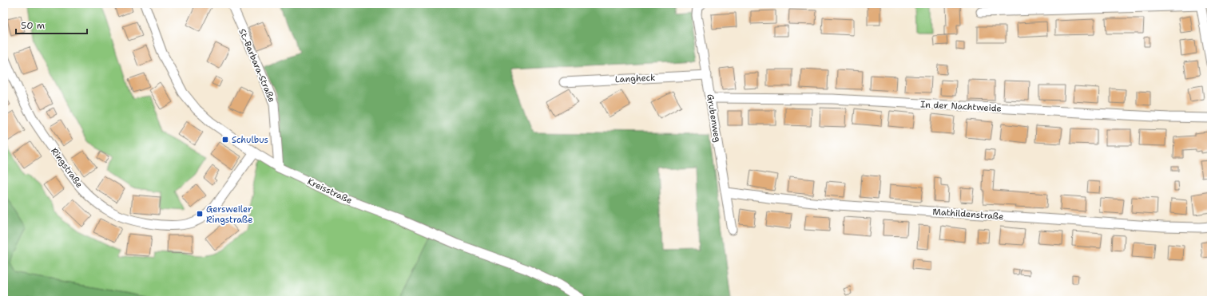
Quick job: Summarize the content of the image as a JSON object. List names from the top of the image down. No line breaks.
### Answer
{"streets":{"street":["St.-Barbara-Straße","Langheck","In der Nachtweide","Grubenweg","Ringstraße","Kreisstraße","Mathildenstraße"]},"crossings":[["St.-Barbara-Straße","Kreisstraße"],["Langheck","Grubenweg"],["In der Nachtweide","Grubenweg"],["Grubenweg","Mathildenstraße"],["Ringstraße","Kreisstraße"]],"places":{"transit":["Schulbus","Gersweiler Ringstraße"]},"scale_bar":"50 m"}
